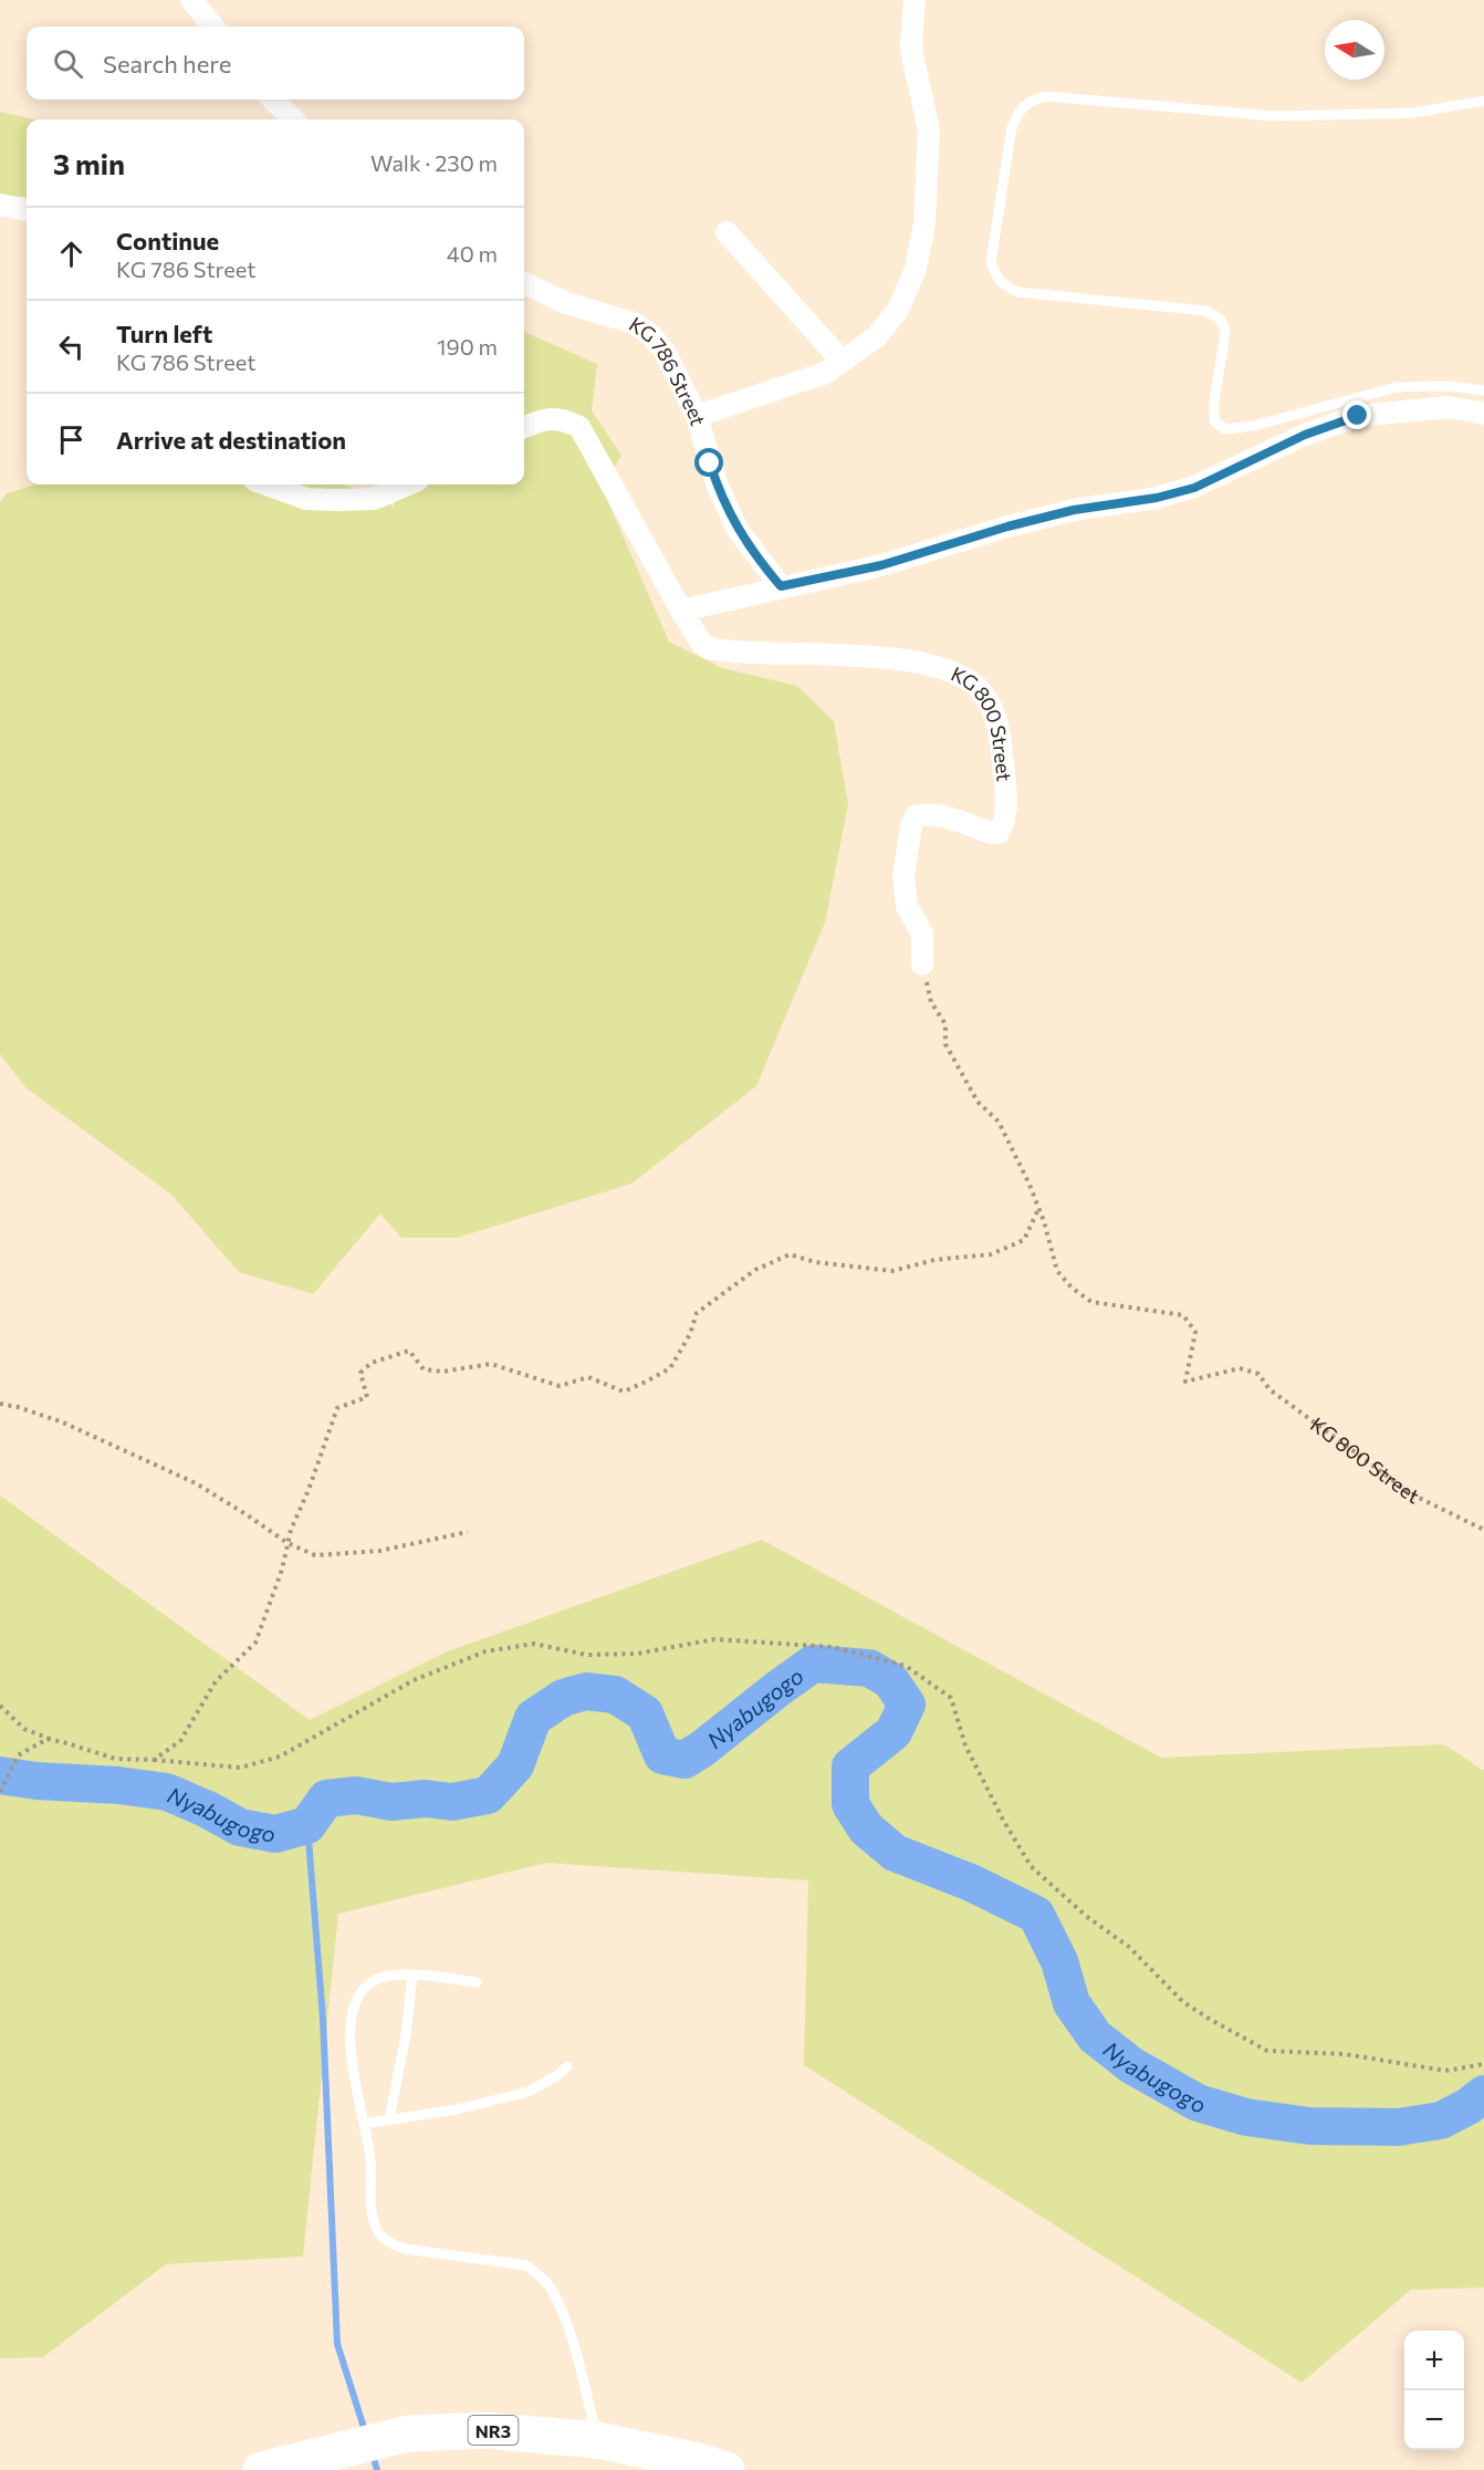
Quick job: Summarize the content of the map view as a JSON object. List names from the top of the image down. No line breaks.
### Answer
{"streets":{"highway":["NR3"],"street":["KG 786 Street","KG 800 Street"]},"water":["Nyabugogo"],"north":"left","page":{"search":"Search here","heading":["3 min","Walk · 230 m"],"list":[["Continue","KG 786 Street","40 m"],["Turn left","KG 786 Street","190 m"],"Arrive at destination"],"map_buttons":["+","−"]}}
